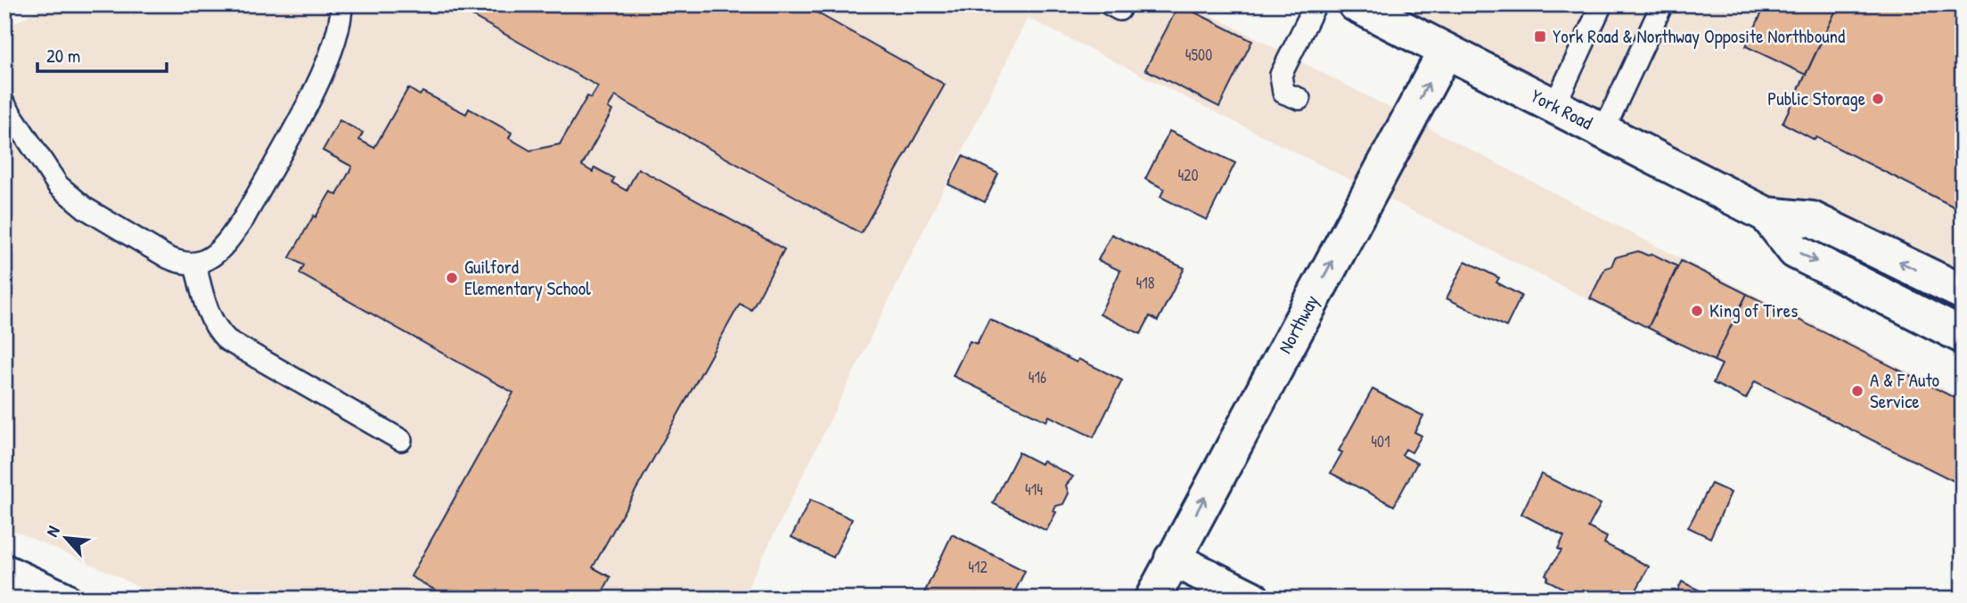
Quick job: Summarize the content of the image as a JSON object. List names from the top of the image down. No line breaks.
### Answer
{"streets":{"main road":["York Road","Northway"]},"crossings":[["York Road","Northway"]],"one_way":["Northway"],"places":{"transit":["York Road & Northway Opposite Northbound"],"other":["Public Storage","Guilford Elementary School","King of Tires","A & F Auto Service"]},"house_numbers":["4500","420","418","416","401","414","412"],"scale_bar":"20 m","north":"top left"}
